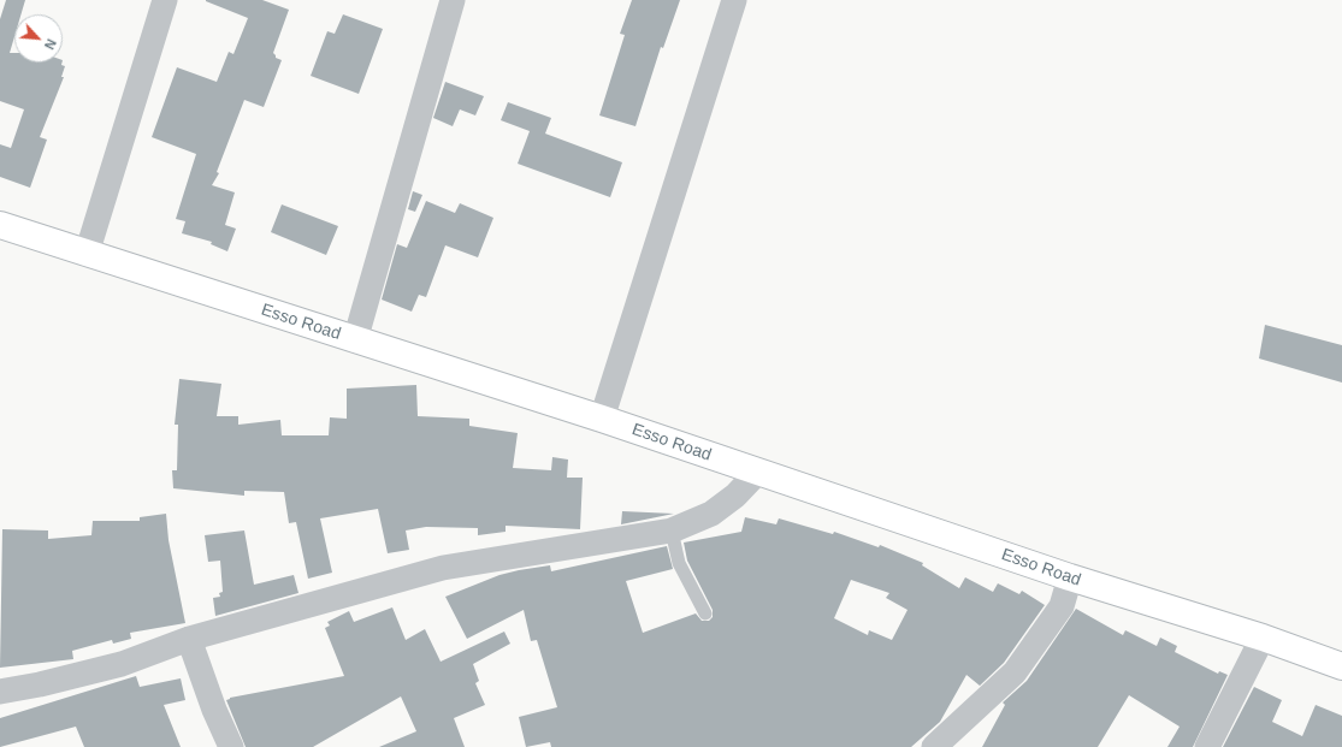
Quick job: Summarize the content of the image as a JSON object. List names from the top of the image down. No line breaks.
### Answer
{"streets":{"street":["Esso Road"]},"north":"bottom right"}
